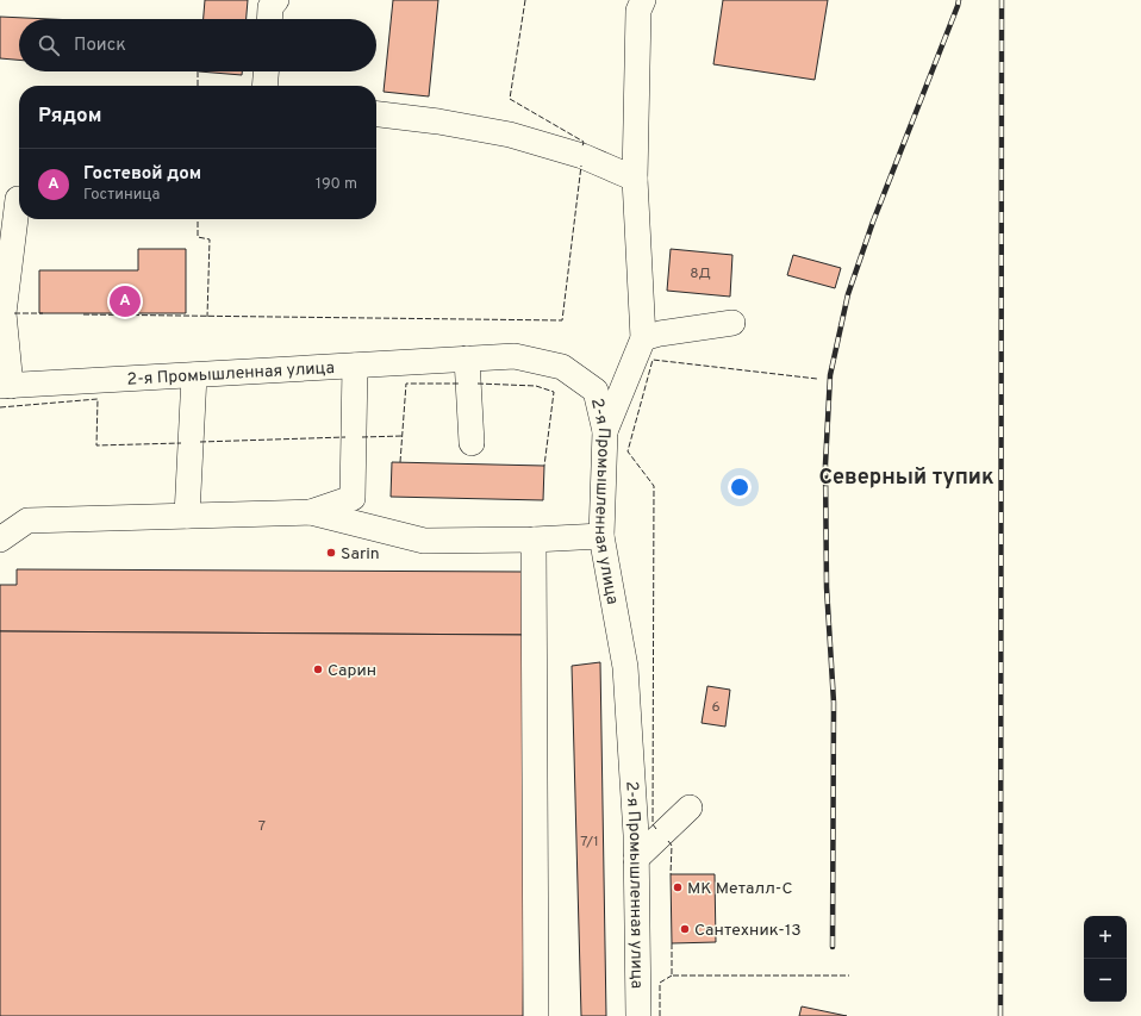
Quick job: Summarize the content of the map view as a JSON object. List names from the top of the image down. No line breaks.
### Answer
{"streets":{"street":["2-я Промышленная улица"]},"districts":["Северный тупик"],"places":["Sarin","Сарин","МК Металл-С","Сантехник-13"],"house_numbers":["8Д","6","7","7/1"],"page":{"search":"Поиск","heading":"Рядом","list":[{"mark":"A","name":"Гостевой дом","note":"Гостиница","value":"190 m"}],"pins":"A","map_buttons":["+","−"]}}
